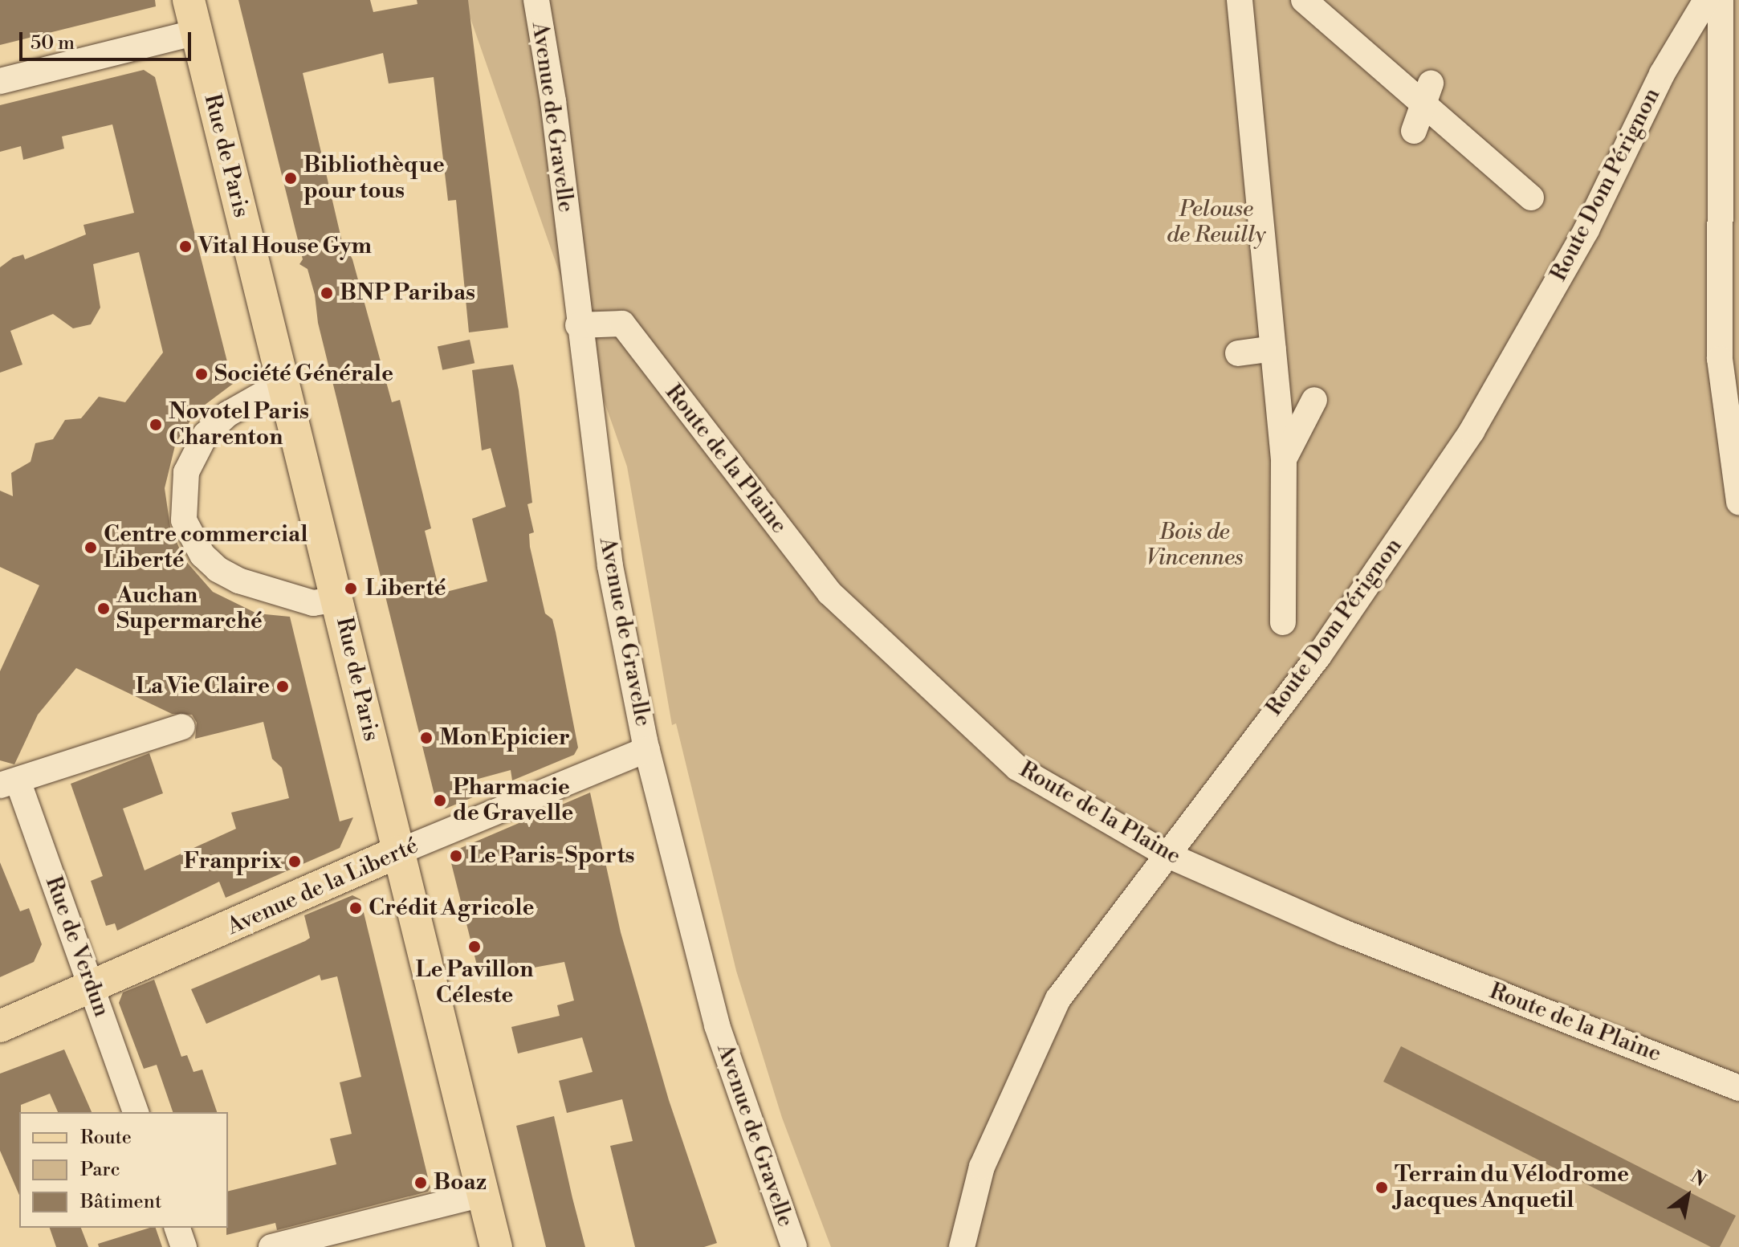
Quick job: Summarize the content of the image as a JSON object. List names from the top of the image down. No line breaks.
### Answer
{"streets":{"main road":["Rue de Paris","Avenue de la Liberté"],"street":["Avenue de Gravelle","Route Dom Pérignon","Route de la Plaine","Rue de Verdun"]},"crossings":[["Avenue de Gravelle","Route de la Plaine"],["Avenue de Gravelle","Avenue de la Liberté"],["Rue de Paris","Avenue de la Liberté"],["Route Dom Pérignon","Route de la Plaine"],["Avenue de la Liberté","Rue de Verdun"]],"parks":["Pelouse de Reuilly","Bois de Vincennes"],"places":["Bibliothèque pour tous","Vital House Gym","BNP Paribas","Société Générale","Novotel Paris Charenton","Centre commercial Liberté","Liberté","Auchan Supermarché","La Vie Claire","Mon Epicier","Pharmacie de Gravelle","Le Paris-Sports","Franprix","Crédit Agricole","Le Pavillon Céleste","Boaz","Terrain du Vélodrome Jacques Anquetil"],"legend":["Route","Parc","Bâtiment"],"scale_bar":"50 m","north":"top right"}
